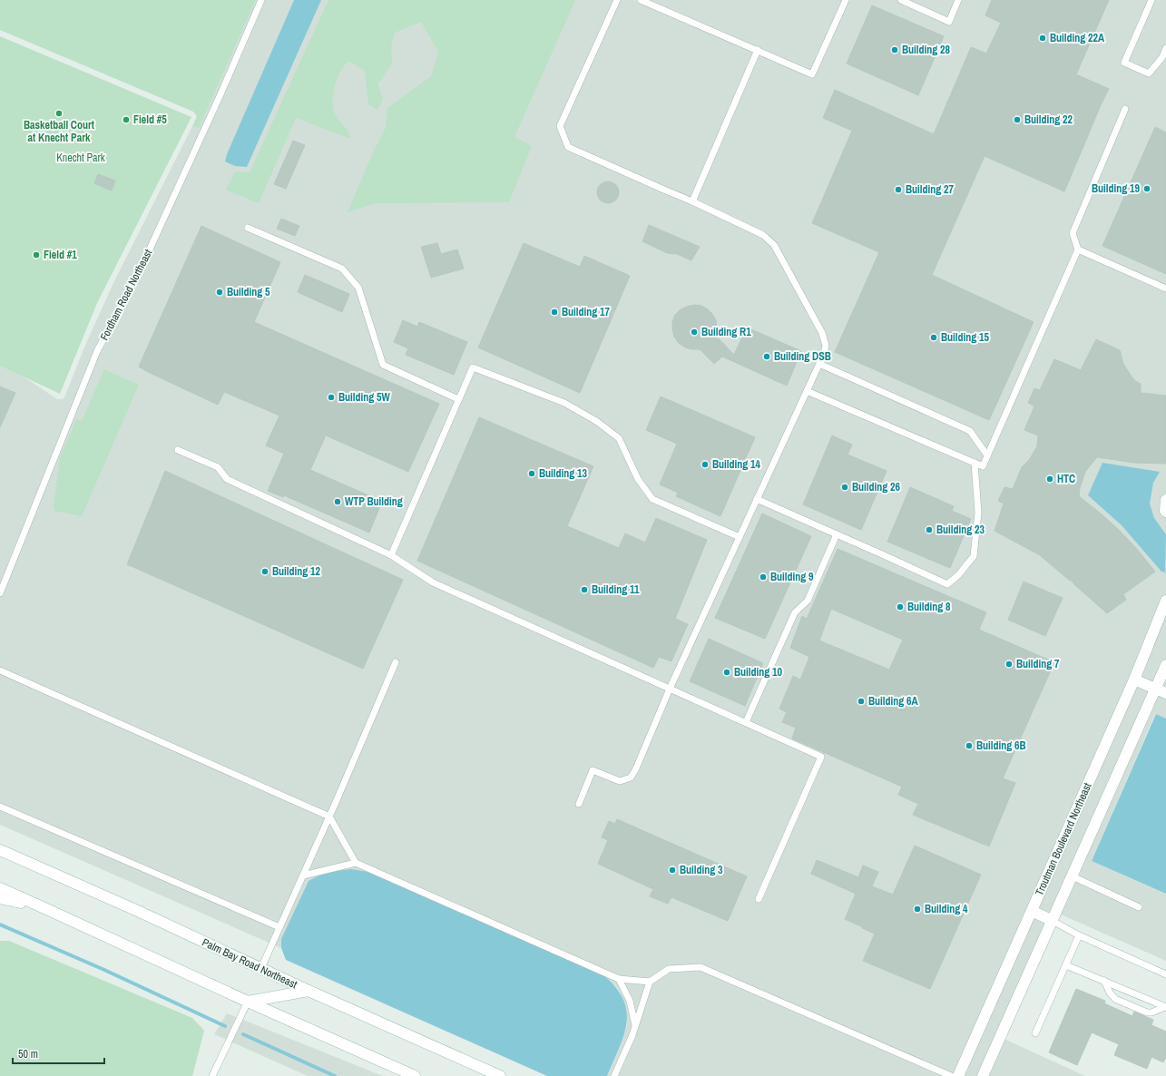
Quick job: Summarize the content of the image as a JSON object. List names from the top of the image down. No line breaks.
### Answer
{"streets":{"main road":["Troutman Boulevard Northeast","Palm Bay Road Northeast"],"lane":["Fordham Road Northeast"]},"parks":["Knecht Park"],"places":["Building 22A","Building 28","Basketball Court at Knecht Park","Field #5","Building 22","Building 19","Building 27","Field #1","Building 5","Building 17","Building R1","Building 15","Building DSB","Building 5W","Building 14","Building 13","HTC","Building 26","WTP Building","Building 23","Building 12","Building 9","Building 11","Building 8","Building 7","Building 10","Building 6A","Building 6B","Building 3","Building 4"],"scale_bar":"50 m"}
